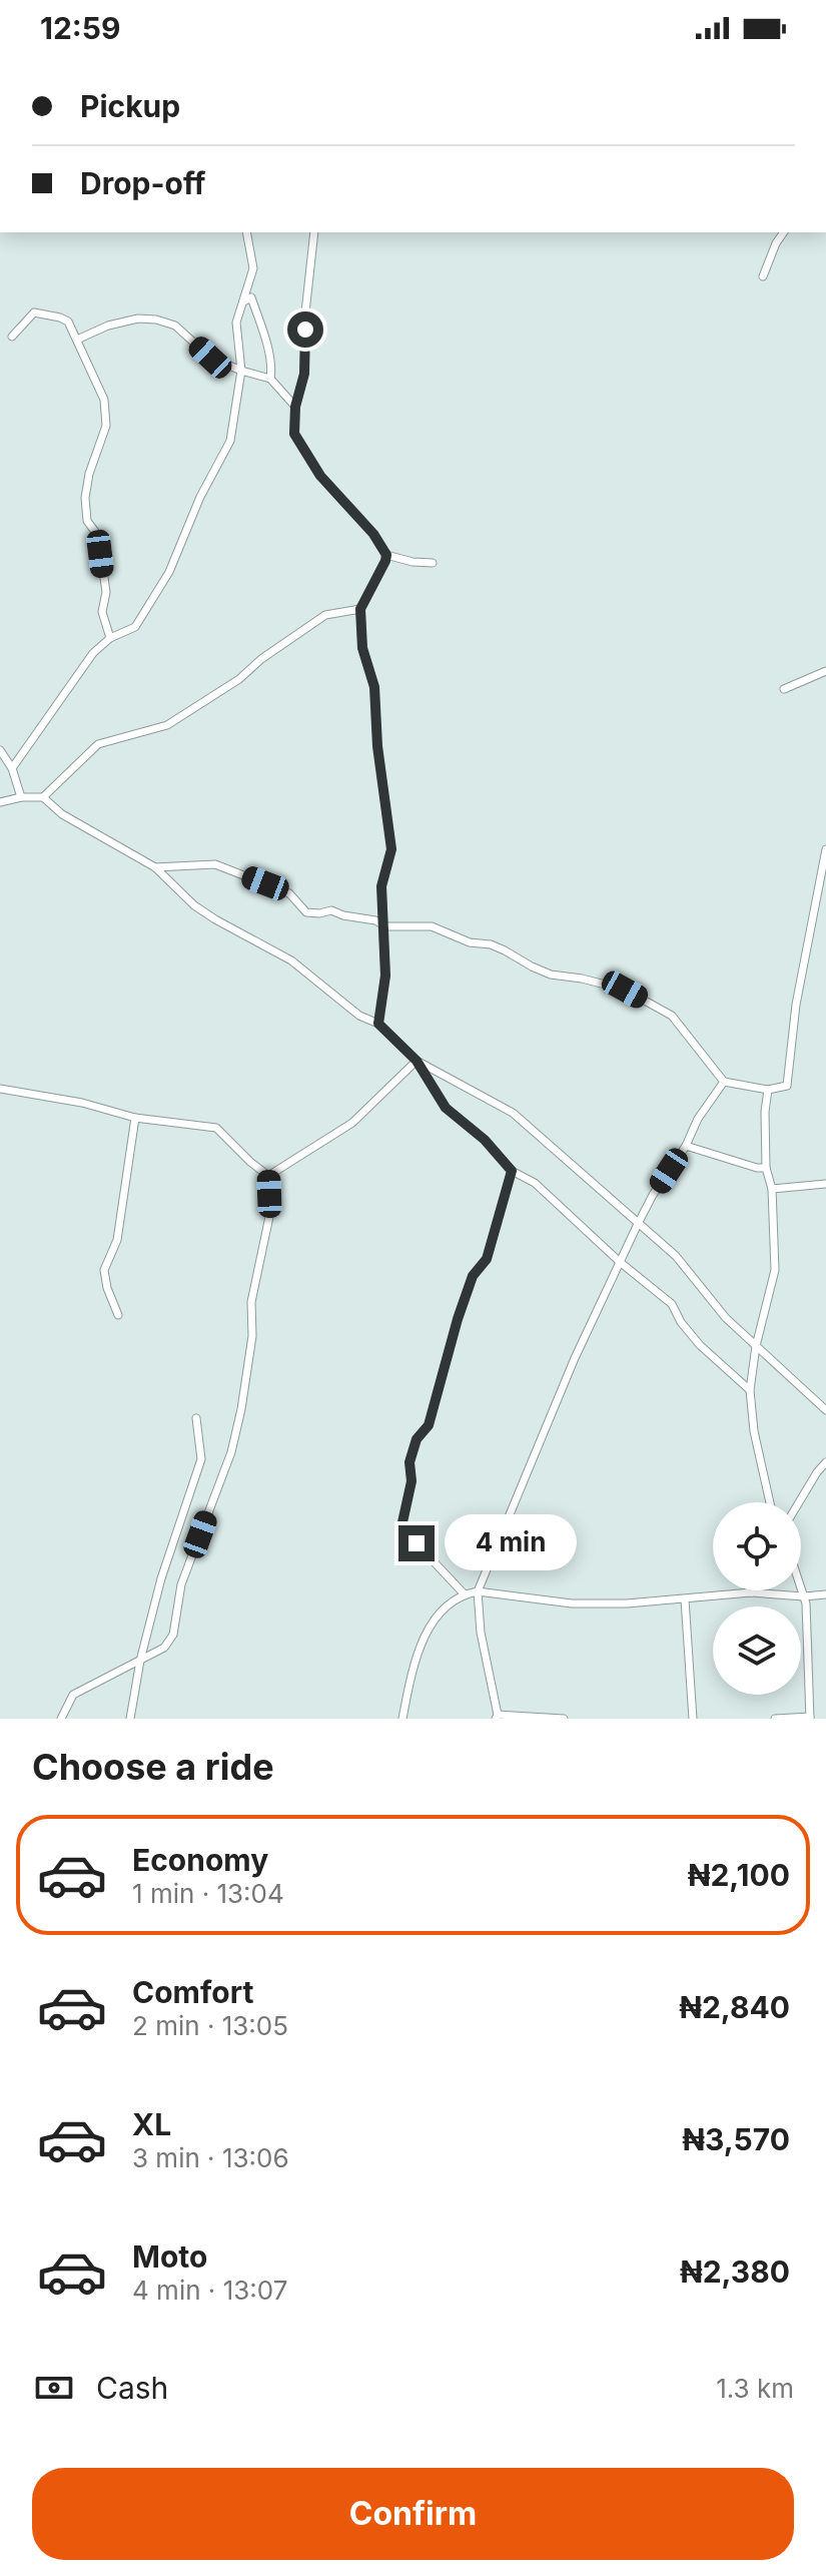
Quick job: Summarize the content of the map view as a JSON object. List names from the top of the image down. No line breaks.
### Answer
{"page":{"status":"12:59","banner":["Pickup","Drop-off"],"bubble":"4 min","heading":"Choose a ride","list":[{"name":"Economy","note":"1 min · 13:04","value":"₦2,100"},{"name":"Comfort","note":"2 min · 13:05","value":"₦2,840"},{"name":"XL","note":"3 min · 13:06","value":"₦3,570"},{"name":"Moto","note":"4 min · 13:07","value":"₦2,380"}],"pay":["Cash","1.3 km"],"buttons":"Confirm"}}
